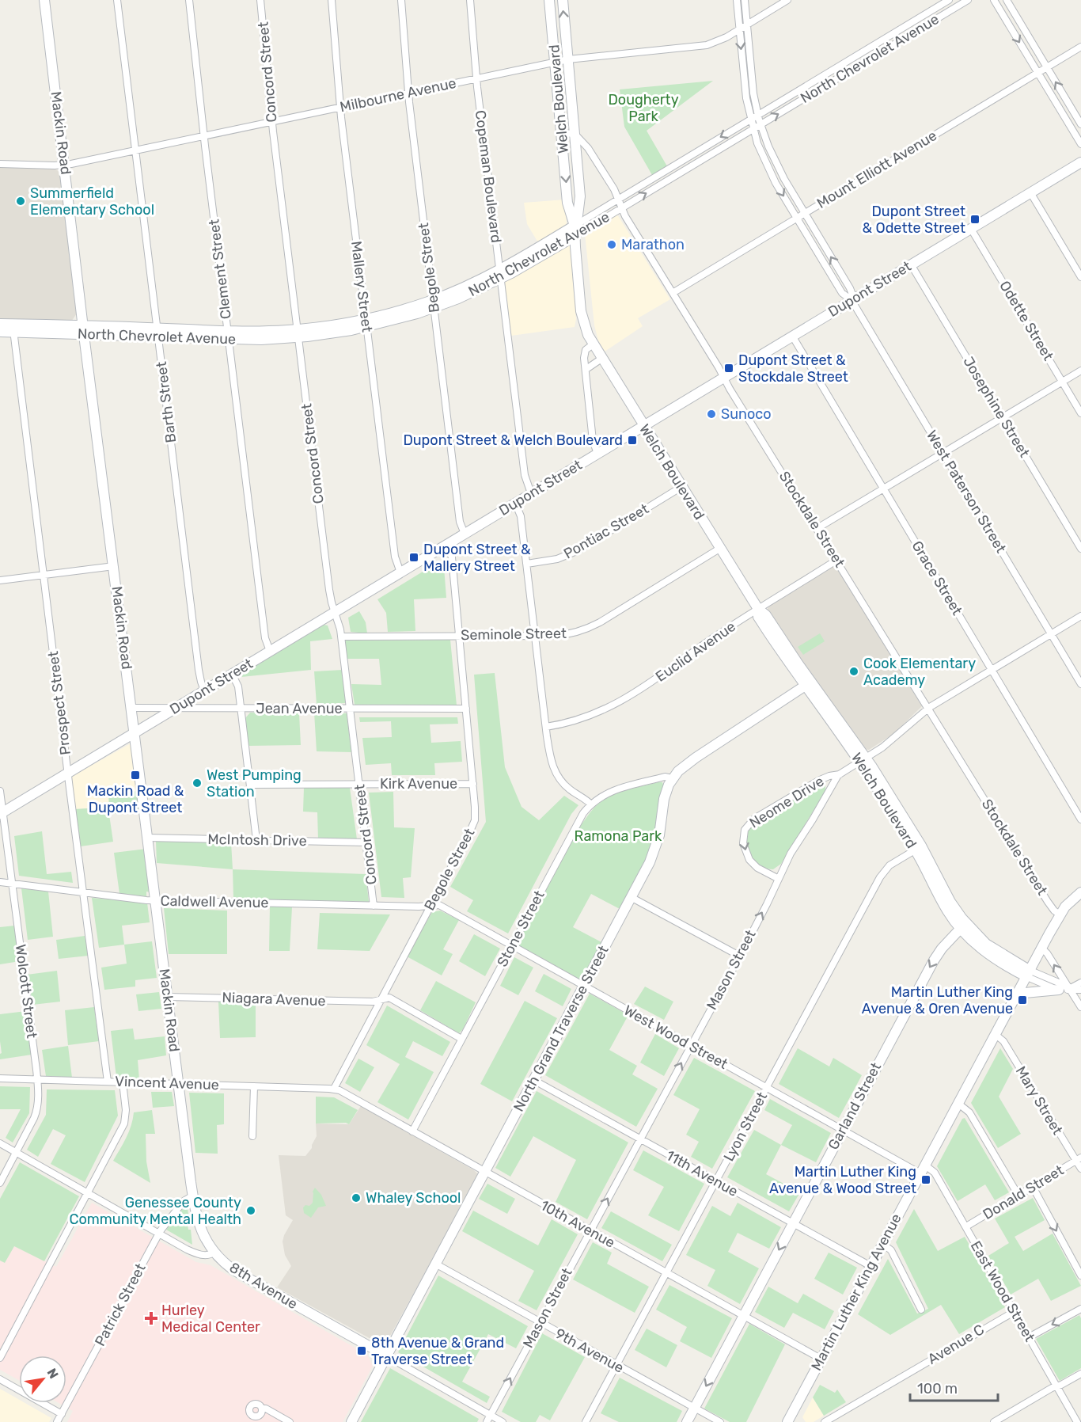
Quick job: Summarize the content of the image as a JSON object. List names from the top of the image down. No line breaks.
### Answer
{"streets":{"street":["North Chevrolet Avenue","Concord Street","Milbourne Avenue","Welch Boulevard","Mackin Road","Mount Elliott Avenue","Copeman Boulevard","Begole Street","Clement Street","Mallery Street","Dupont Street","Odette Street","Barth Street","Josephine Street","West Paterson Street","Stockdale Street","Pontiac Street","Grace Street","Seminole Street","Euclid Avenue","Prospect Street","Jean Avenue","Kirk Avenue","Neome Drive","McIntosh Drive","Caldwell Avenue","Stone Street","Mason Street","Wolcott Street","Niagara Avenue","North Grand Traverse Street","West Wood Street","Vincent Avenue","Mary Street","Garland Street","Lyon Street","11th Avenue","Donald Street","10th Avenue","8th Avenue","East Wood Street","Martin Luther King Avenue","Patrick Street","Avenue C","9th Avenue"]},"crossings":[["North Chevrolet Avenue","Concord Street"],["North Chevrolet Avenue","Welch Boulevard"],["North Chevrolet Avenue","Mackin Road"],["North Chevrolet Avenue","Copeman Boulevard"],["North Chevrolet Avenue","Begole Street"],["North Chevrolet Avenue","Clement Street"],["North Chevrolet Avenue","Mallery Street"],["North Chevrolet Avenue","Barth Street"],["North Chevrolet Avenue","West Paterson Street"],["North Chevrolet Avenue","Stockdale Street"],["North Chevrolet Avenue","Prospect Street"],["Concord Street","Milbourne Avenue"],["Concord Street","Dupont Street"],["Concord Street","Seminole Street"],["Concord Street","Jean Avenue"],["Concord Street","Kirk Avenue"],["Concord Street","McIntosh Drive"],["Concord Street","Caldwell Avenue"],["Milbourne Avenue","Welch Boulevard"],["Milbourne Avenue","Mackin Road"],["Milbourne Avenue","Copeman Boulevard"],["Milbourne Avenue","Begole Street"],["Milbourne Avenue","Clement Street"],["Milbourne Avenue","Mallery Street"],["Milbourne Avenue","Barth Street"],["Milbourne Avenue","West Paterson Street"],["Welch Boulevard","Dupont Street"],["Welch Boulevard","Stockdale Street"],["Welch Boulevard","Pontiac Street"],["Welch Boulevard","Seminole Street"],["Welch Boulevard","Euclid Avenue"],["Welch Boulevard","Mason Street"],["Welch Boulevard","North Grand Traverse Street"],["Welch Boulevard","Garland Street"],["Welch Boulevard","Lyon Street"],["Welch Boulevard","Martin Luther King Avenue"],["Mackin Road","Dupont Street"],["Mackin Road","Jean Avenue"],["Mackin Road","McIntosh Drive"],["Mackin Road","Caldwell Avenue"],["Mackin Road","Niagara Avenue"],["Mackin Road","Vincent Avenue"],["Mackin Road","8th Avenue"],["Mackin Road","Patrick Street"],["Mount Elliott Avenue","West Paterson Street"],["Mount Elliott Avenue","Stockdale Street"],["Copeman Boulevard","Dupont Street"],["Begole Street","Dupont Street"],["Begole Street","Seminole Street"],["Begole Street","Jean Avenue"],["Begole Street","Kirk Avenue"],["Begole Street","Caldwell Avenue"],["Begole Street","Niagara Avenue"],["Begole Street","West Wood Street"],["Begole Street","Vincent Avenue"],["Begole Street","10th Avenue"],["Clement Street","Dupont Street"],["Mallery Street","Dupont Street"],["Dupont Street","Odette Street"],["Dupont Street","Barth Street"],["Dupont Street","Josephine Street"],["Dupont Street","West Paterson Street"],["Dupont Street","Stockdale Street"],["Dupont Street","Grace Street"],["Dupont Street","Prospect Street"],["Dupont Street","Jean Avenue"],["Dupont Street","Wolcott Street"],["West Paterson Street","Mason Street"],["Stockdale Street","Euclid Avenue"],["Stockdale Street","Mason Street"],["Stockdale Street","Martin Luther King Avenue"],["Grace Street","Mason Street"],["Prospect Street","Caldwell Avenue"],["Prospect Street","Vincent Avenue"],["Neome Drive","Mason Street"],["Caldwell Avenue","Wolcott Street"],["Caldwell Avenue","West Wood Street"],["Stone Street","North Grand Traverse Street"],["Stone Street","West Wood Street"],["Stone Street","10th Avenue"],["Mason Street","West Wood Street"],["Mason Street","11th Avenue"],["Mason Street","10th Avenue"],["Mason Street","8th Avenue"],["Mason Street","9th Avenue"],["Wolcott Street","Vincent Avenue"],["North Grand Traverse Street","West Wood Street"],["North Grand Traverse Street","11th Avenue"],["North Grand Traverse Street","10th Avenue"],["North Grand Traverse Street","8th Avenue"],["North Grand Traverse Street","9th Avenue"],["West Wood Street","Garland Street"],["West Wood Street","Lyon Street"],["West Wood Street","East Wood Street"],["West Wood Street","Martin Luther King Avenue"],["Vincent Avenue","10th Avenue"],["Mary Street","Donald Street"],["Mary Street","Martin Luther King Avenue"],["Garland Street","11th Avenue"],["Garland Street","10th Avenue"],["Garland Street","9th Avenue"],["Lyon Street","11th Avenue"],["Lyon Street","10th Avenue"],["Lyon Street","9th Avenue"],["11th Avenue","Martin Luther King Avenue"],["Donald Street","East Wood Street"],["10th Avenue","Martin Luther King Avenue"],["East Wood Street","Martin Luther King Avenue"],["East Wood Street","Avenue C"]],"one_way":["Mason Street","Garland Street"],"parks":["Dougherty Park","Ramona Park"],"places":{"other":["Summerfield Elementary School","Marathon","Sunoco","Cook Elementary Academy","West Pumping Station","Whaley School","Genessee County Community Mental Health"],"transit":["Dupont Street & Odette Street","Dupont Street & Stockdale Street","Dupont Street & Welch Boulevard","Dupont Street & Mallery Street","Mackin Road & Dupont Street","Martin Luther King Avenue & Oren Avenue","Martin Luther King Avenue & Wood Street","8th Avenue & Grand Traverse Street"],"health":["Hurley Medical Center"]},"scale_bar":"100 m","north":"top right"}
